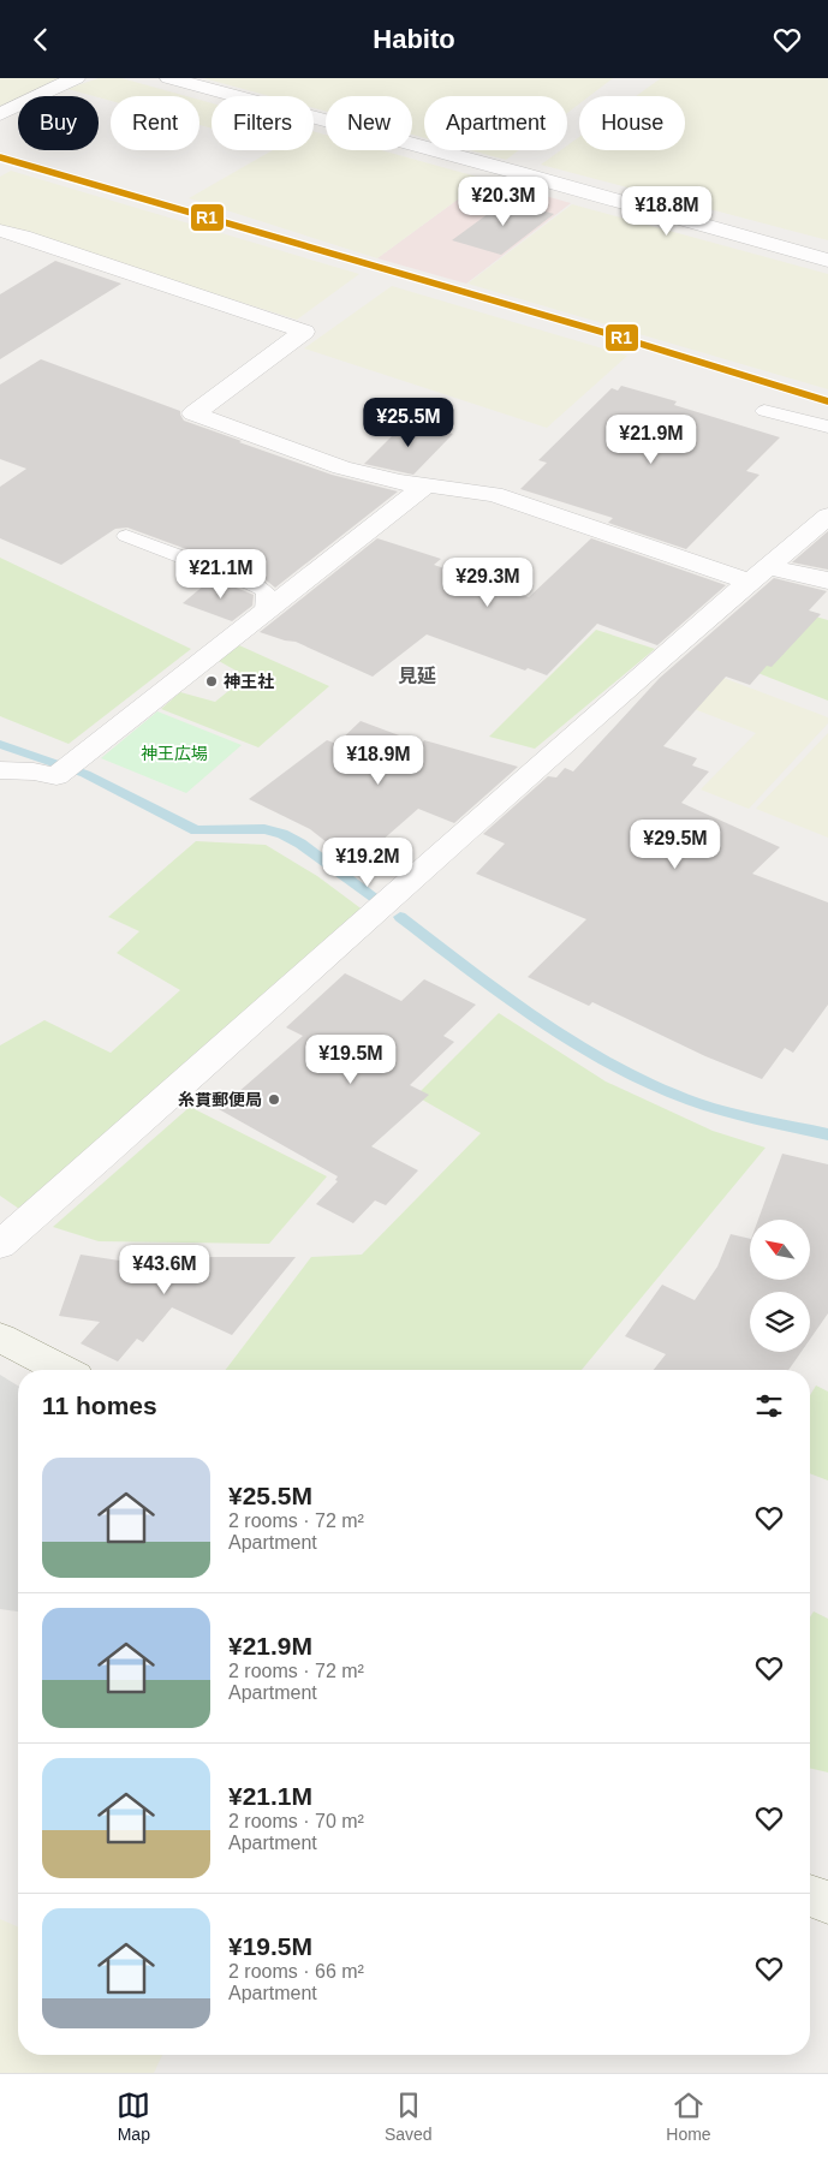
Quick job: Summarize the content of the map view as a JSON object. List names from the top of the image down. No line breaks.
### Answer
{"districts":["見延"],"parks":["神王広場"],"places":["神王社","糸貫郵便局"],"lines":["transit line R1"],"north":"top left","page":{"header":"Habito","chip":["Buy","Rent","Filters","New","Apartment","House"],"price":["¥20.3M","¥18.8M","¥25.5M","¥21.9M","¥21.1M","¥29.3M","¥18.9M","¥29.5M","¥19.2M","¥19.5M","¥43.6M"],"heading":"11 homes","list":[{"name":"¥25.5M","note":"2 rooms · 72 m² · Apartment"},{"name":"¥21.9M","note":"2 rooms · 72 m² · Apartment"},{"name":"¥21.1M","note":"2 rooms · 70 m² · Apartment"},{"name":"¥19.5M","note":"2 rooms · 66 m² · Apartment"}],"tabs":["Map","Saved","Home"]}}
